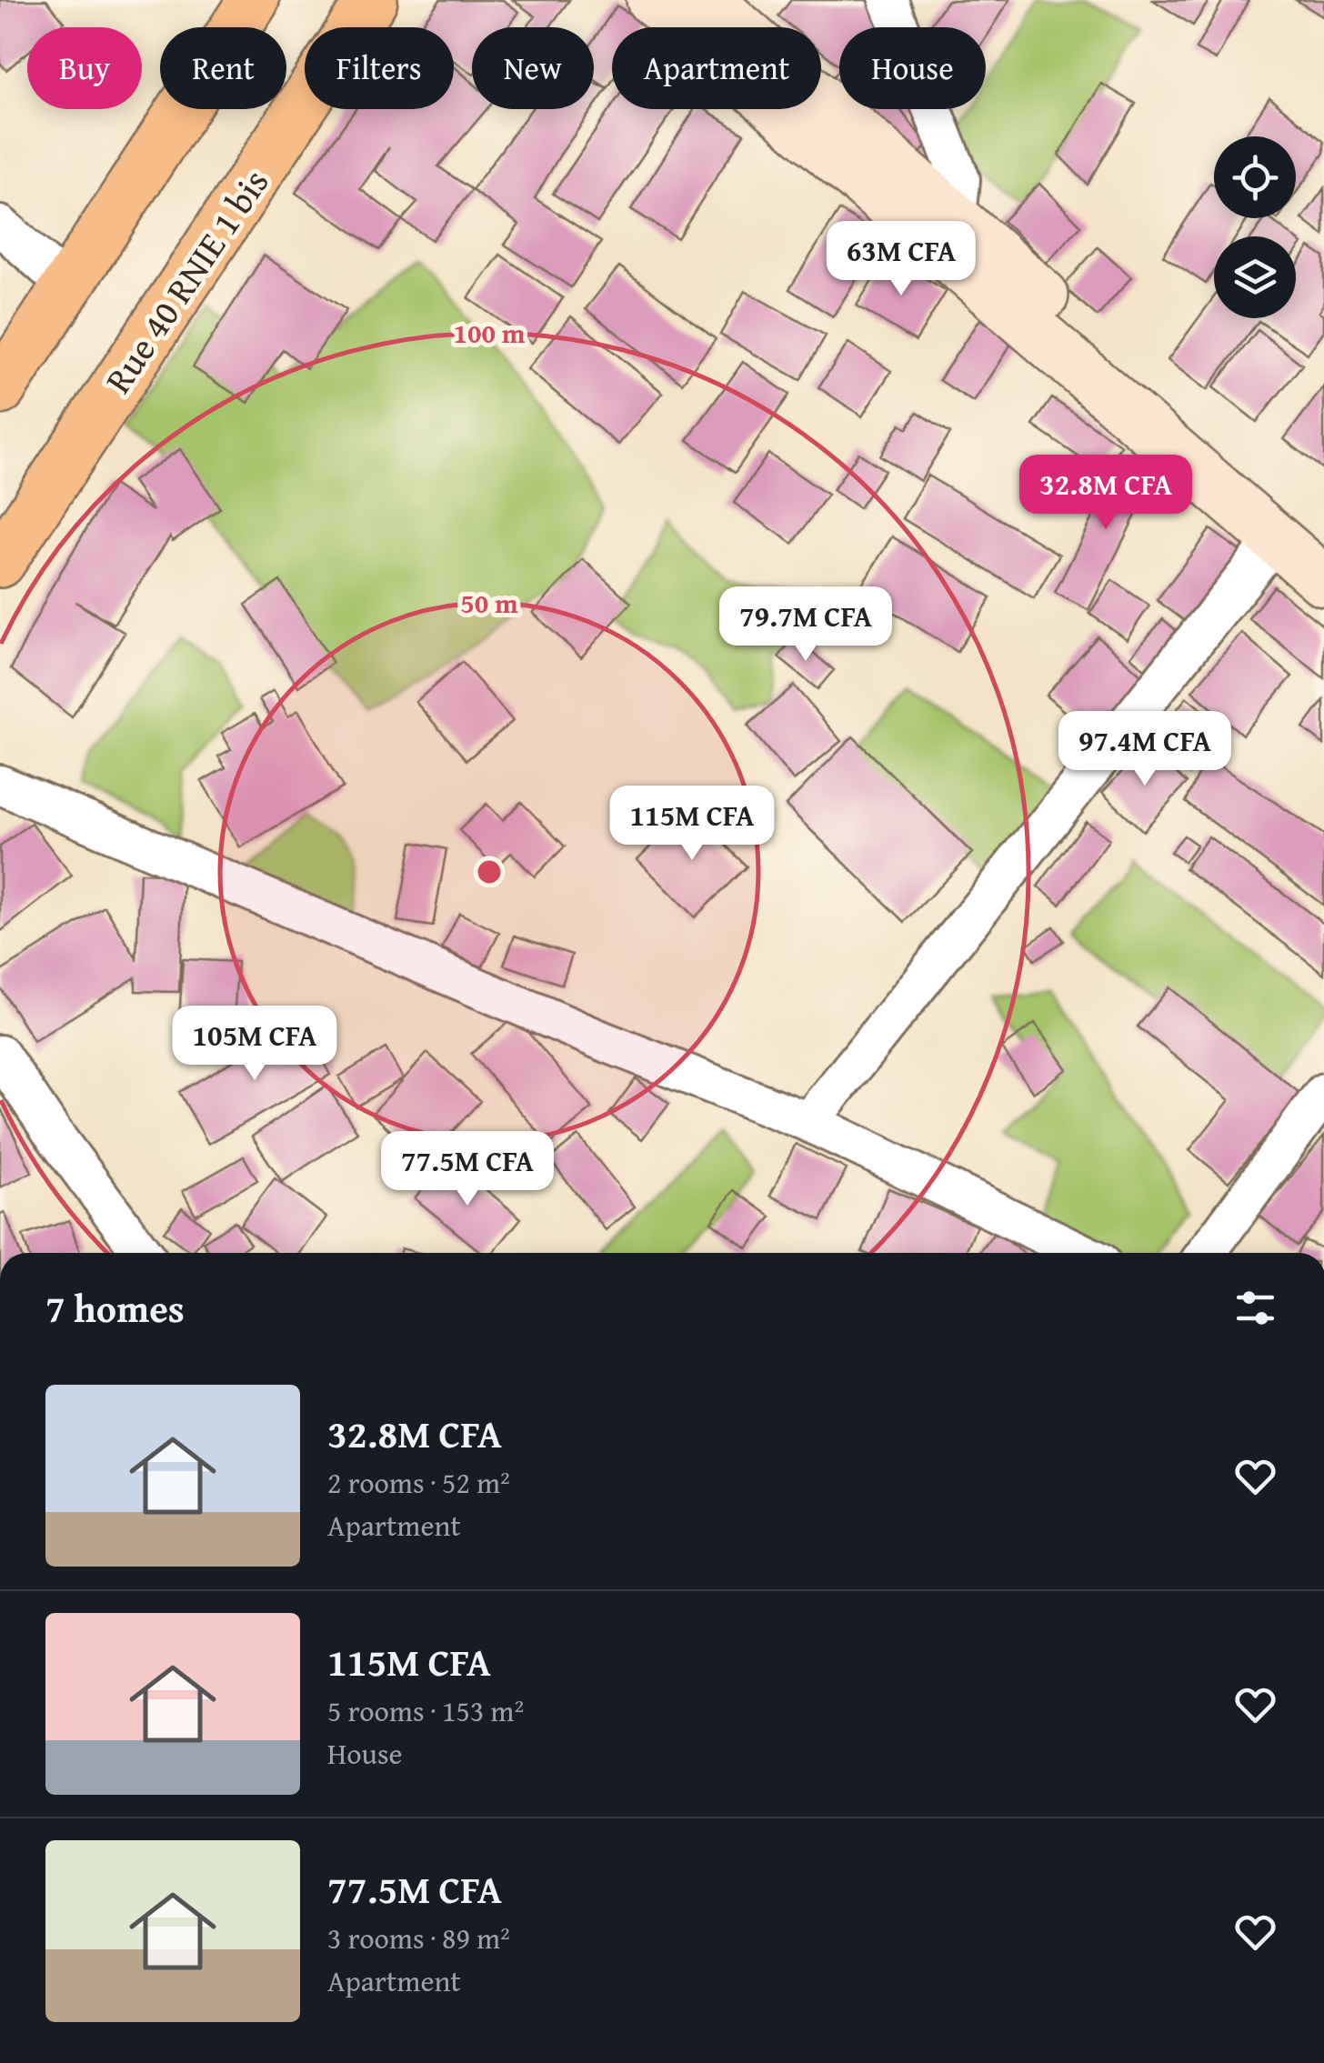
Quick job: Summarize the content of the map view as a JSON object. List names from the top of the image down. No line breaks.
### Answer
{"streets":{"main road":["Rue 40 RNIE 1 bis"]},"page":{"chip":["Buy","Rent","Filters","New","Apartment","House"],"price":["63M CFA","32.8M CFA","79.7M CFA","97.4M CFA","115M CFA","105M CFA","77.5M CFA"],"heading":"7 homes","list":[{"name":"32.8M CFA","note":"2 rooms · 52 m² · Apartment"},{"name":"115M CFA","note":"5 rooms · 153 m² · House"},{"name":"77.5M CFA","note":"3 rooms · 89 m² · Apartment"}]},"rings":["100 m","50 m"]}
